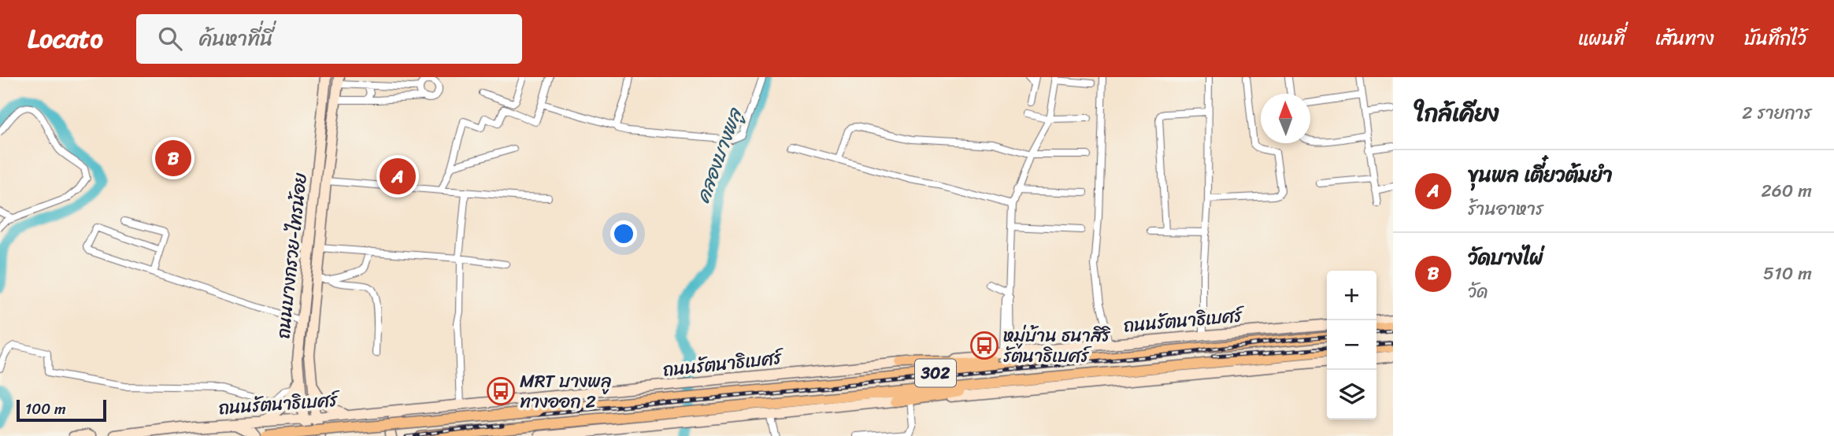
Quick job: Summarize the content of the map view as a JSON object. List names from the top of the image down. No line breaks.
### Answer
{"streets":{"main road":["ถนนบางกรวย-ไทรน้อย","ถนนรัตนาธิเบศร์","302"]},"crossings":[["ถนนบางกรวย-ไทรน้อย","ถนนรัตนาธิเบศร์"]],"water":["คลองบางพลู"],"places":{"bus stop":["หมู่บ้าน ธนาสิริ รัตนาธิเบศร์","MRT บางพลู ทางออก 2"]},"scale_bar":"100 m","north":"top","page":{"header":"Locato","search":"ค้นหาที่นี่","nav":["แผนที่","เส้นทาง","บันทึกไว้"],"heading":["ใกล้เคียง","2 รายการ"],"pins":["B","A"],"list":[{"mark":"A","name":"ขุนพล เตี๋ยวต้มยำ","note":"ร้านอาหาร","value":"260 m"},{"mark":"B","name":"วัดบางไผ่","note":"วัด","value":"510 m"}],"map_buttons":["+","−"],"scale":"100 m"}}
